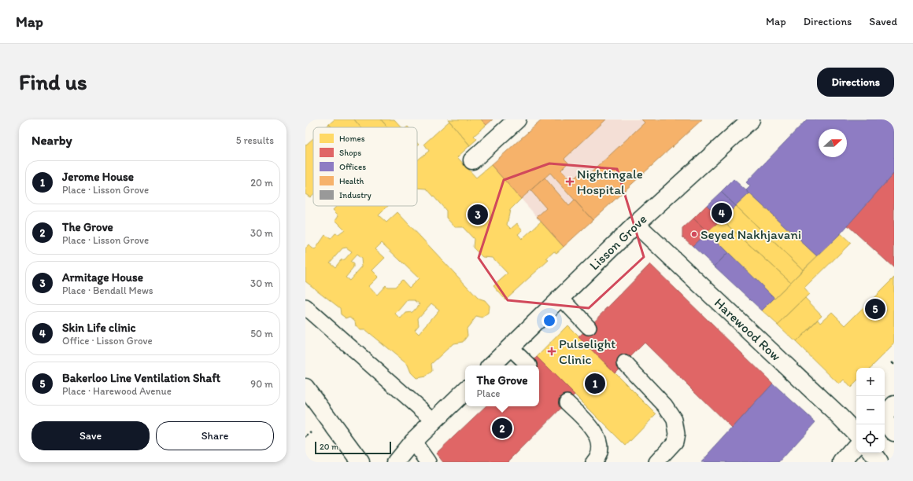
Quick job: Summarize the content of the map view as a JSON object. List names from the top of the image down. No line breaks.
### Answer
{"streets":{"main road":["Lisson Grove","Harewood Row"]},"crossings":[["Lisson Grove","Harewood Row"]],"places":{"health":["Nightingale Hospital","Pulselight Clinic"],"other":["Seyed Nakhjavani"]},"legend":["Homes","Shops","Offices","Health","Industry"],"scale_bar":"20 m","north":"right","page":{"header":"Map","nav":["Map","Directions","Saved"],"buttons":["Directions",["Save","Share"]],"title":"Find us","heading":["Nearby","5 results"],"list":[{"mark":"1","name":"Jerome House","note":"Place · Lisson Grove","value":"20 m"},{"mark":"2","name":"The Grove","note":"Place · Lisson Grove","value":"30 m"},{"mark":"3","name":"Armitage House","note":"Place · Bendall Mews","value":"30 m"},{"mark":"4","name":"Skin Life clinic","note":"Office · Lisson Grove","value":"50 m"},{"mark":"5","name":"Bakerloo Line Ventilation Shaft","note":"Place · Harewood Avenue","value":"90 m"}],"pins":["4","3","5","1","2"],"popup":["The Grove","Place"],"map_buttons":["+","−"],"scale":"20 m"}}
